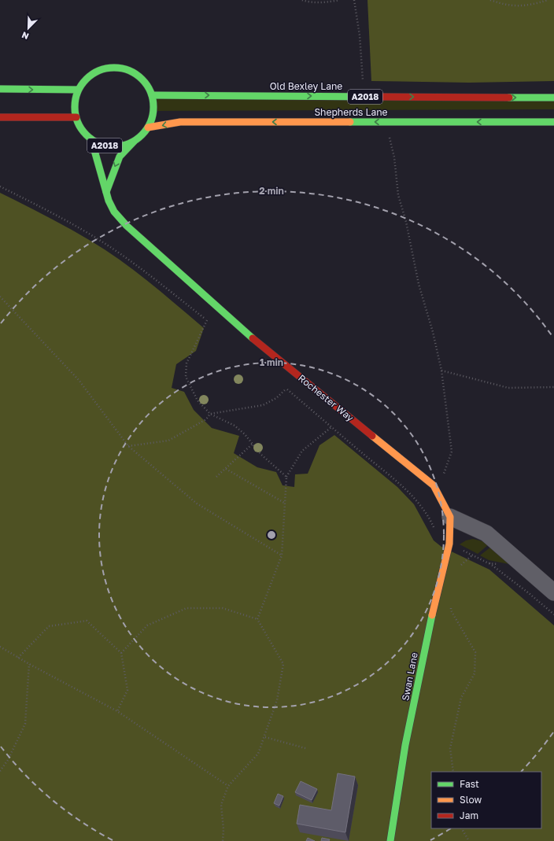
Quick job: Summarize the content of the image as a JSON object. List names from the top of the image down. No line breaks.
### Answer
{"streets":{"main road":["Old Bexley Lane","A2018","Shepherds Lane","Rochester Way","Swan Lane"]},"crossings":[["Old Bexley Lane","A2018"],["Old Bexley Lane","Shepherds Lane"],["Old Bexley Lane","Rochester Way"],["A2018","Shepherds Lane"],["A2018","Rochester Way"],["Shepherds Lane","Rochester Way"],["Rochester Way","Swan Lane"]],"one_way":["Old Bexley Lane","Shepherds Lane"],"legend":["Fast","Slow","Jam"],"north":"bottom left","rings":["2 min","1 min"]}
